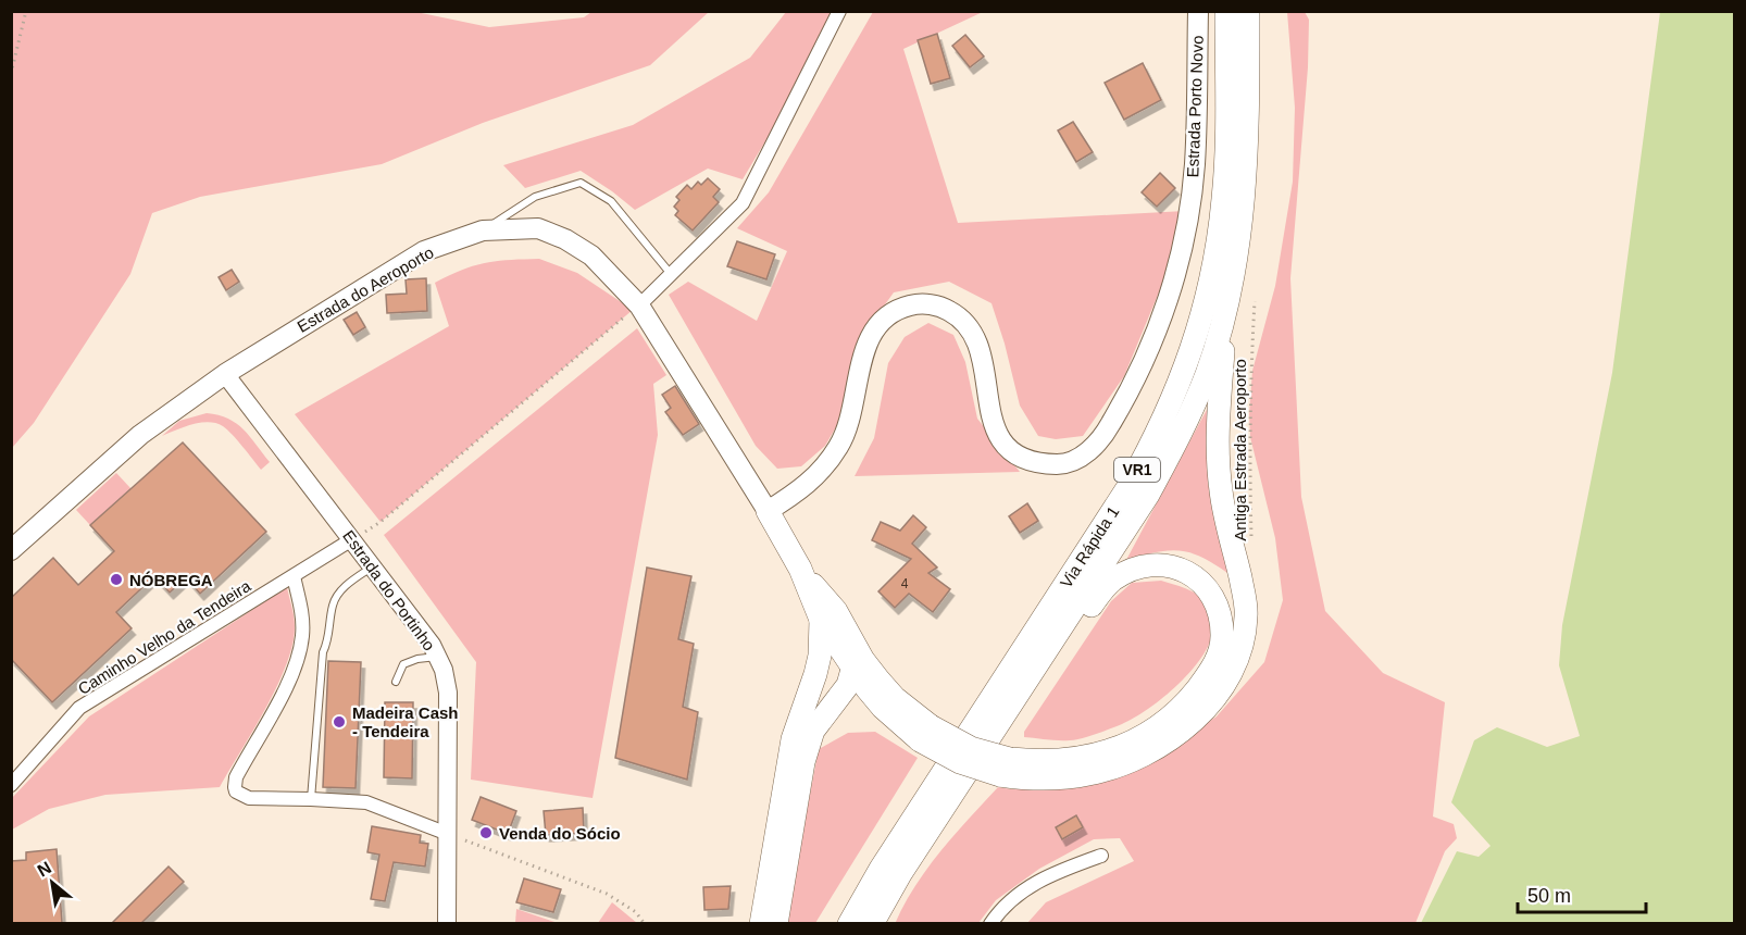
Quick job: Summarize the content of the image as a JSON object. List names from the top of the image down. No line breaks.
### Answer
{"streets":{"highway":["VR1","Via Rápida 1"],"main road":["Estrada Porto Novo","Estrada do Aeroporto"],"street":["Estrada do Portinho","Caminho Velho da Tendeira"],"path":["Antiga Estrada Aeroporto"]},"crossings":[["Estrada Porto Novo","Estrada do Aeroporto"],["Estrada do Aeroporto","Estrada do Portinho"],["Estrada do Portinho","Caminho Velho da Tendeira"]],"places":["NÓBREGA","Madeira Cash - Tendeira","Venda do Sócio"],"house_numbers":["4"],"scale_bar":"50 m","north":"top left"}
